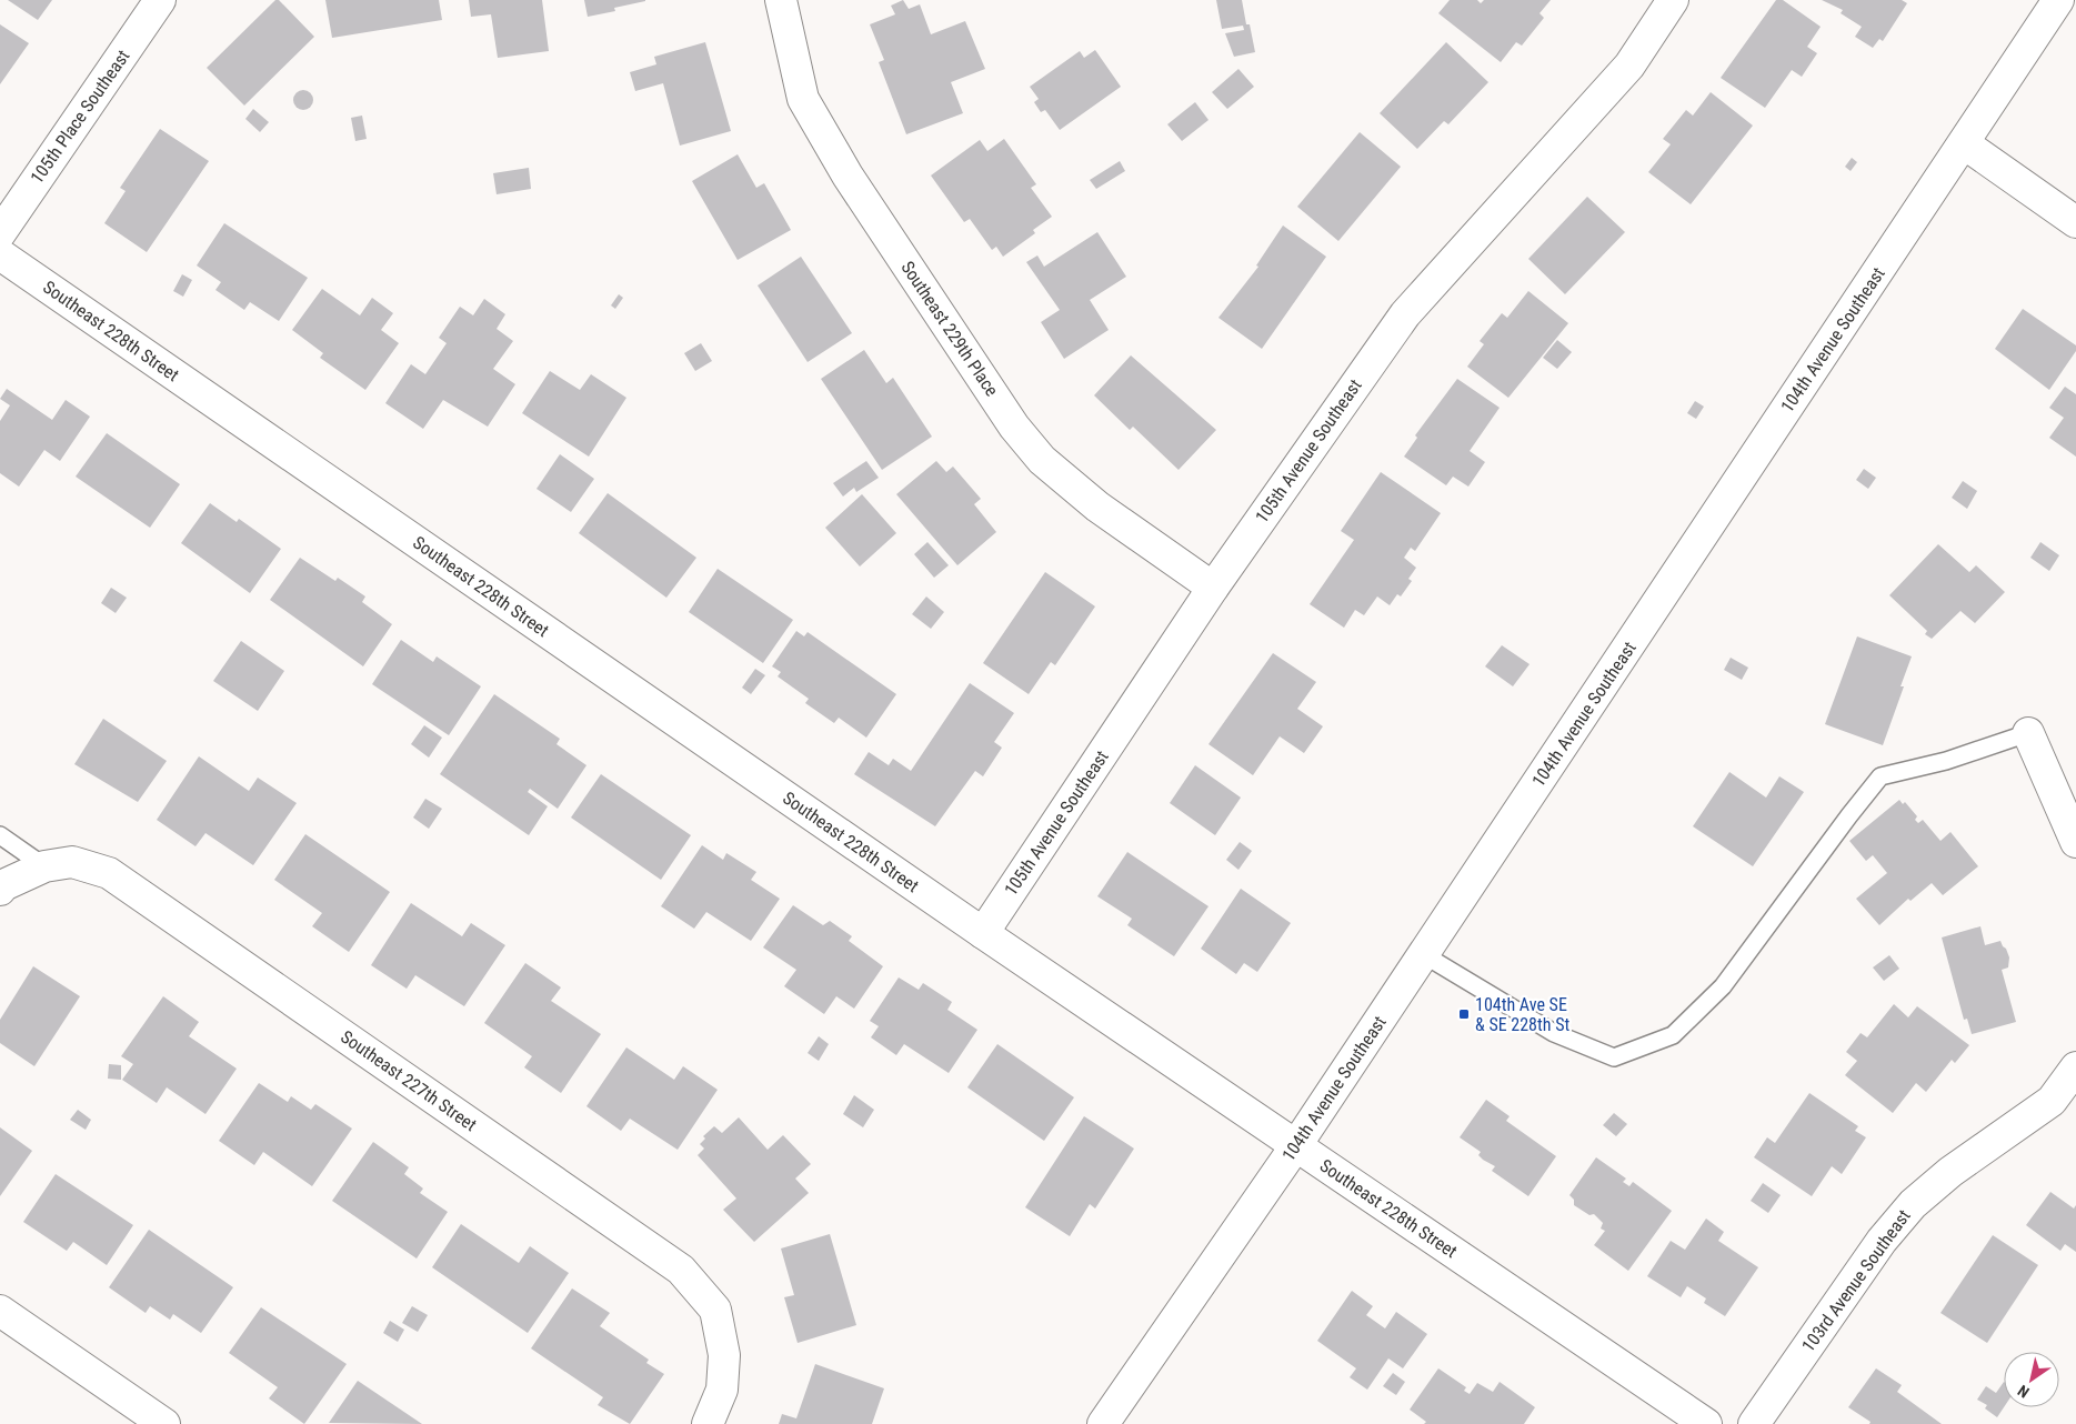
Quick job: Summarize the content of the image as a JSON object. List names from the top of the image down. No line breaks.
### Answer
{"streets":{"street":["105th Place Southeast","Southeast 229th Place","Southeast 228th Street","104th Avenue Southeast","105th Avenue Southeast","Southeast 227th Street","103rd Avenue Southeast"]},"crossings":[["Southeast 229th Place","105th Avenue Southeast"],["Southeast 228th Street","104th Avenue Southeast"],["Southeast 228th Street","105th Avenue Southeast"]],"places":{"transit":["104th Ave SE & SE 228th St"]},"north":"bottom left"}
